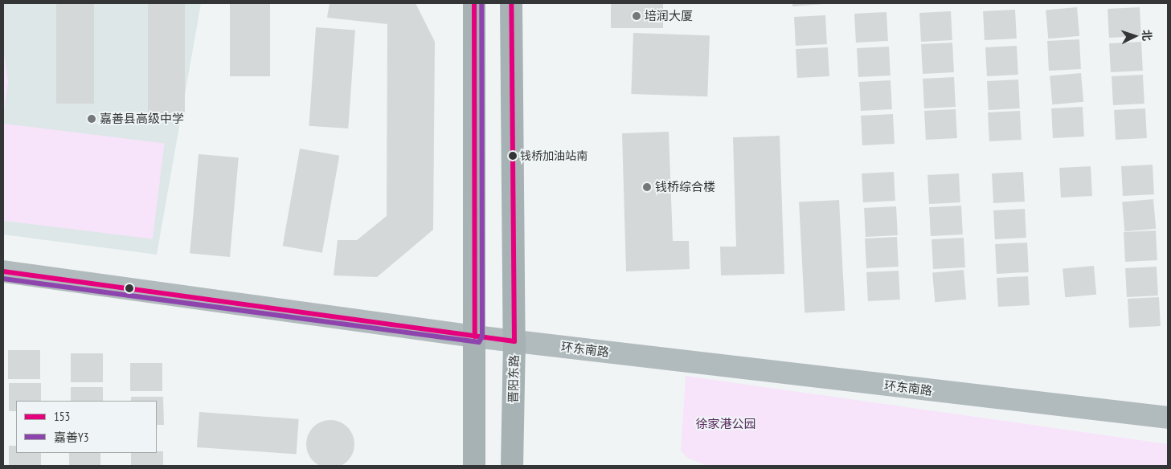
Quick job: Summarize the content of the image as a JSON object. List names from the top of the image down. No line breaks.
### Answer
{"streets":{"main road":["晋阳东路"],"street":["环东南路"]},"crossings":[["环东南路","晋阳东路"]],"parks":["徐家港公园"],"places":["培润大厦","嘉善县高级中学","钱桥加油站南","钱桥综合楼"],"lines":["transit line 153","transit line 嘉善Y3"],"legend":["153","嘉善Y3"],"north":"right"}
